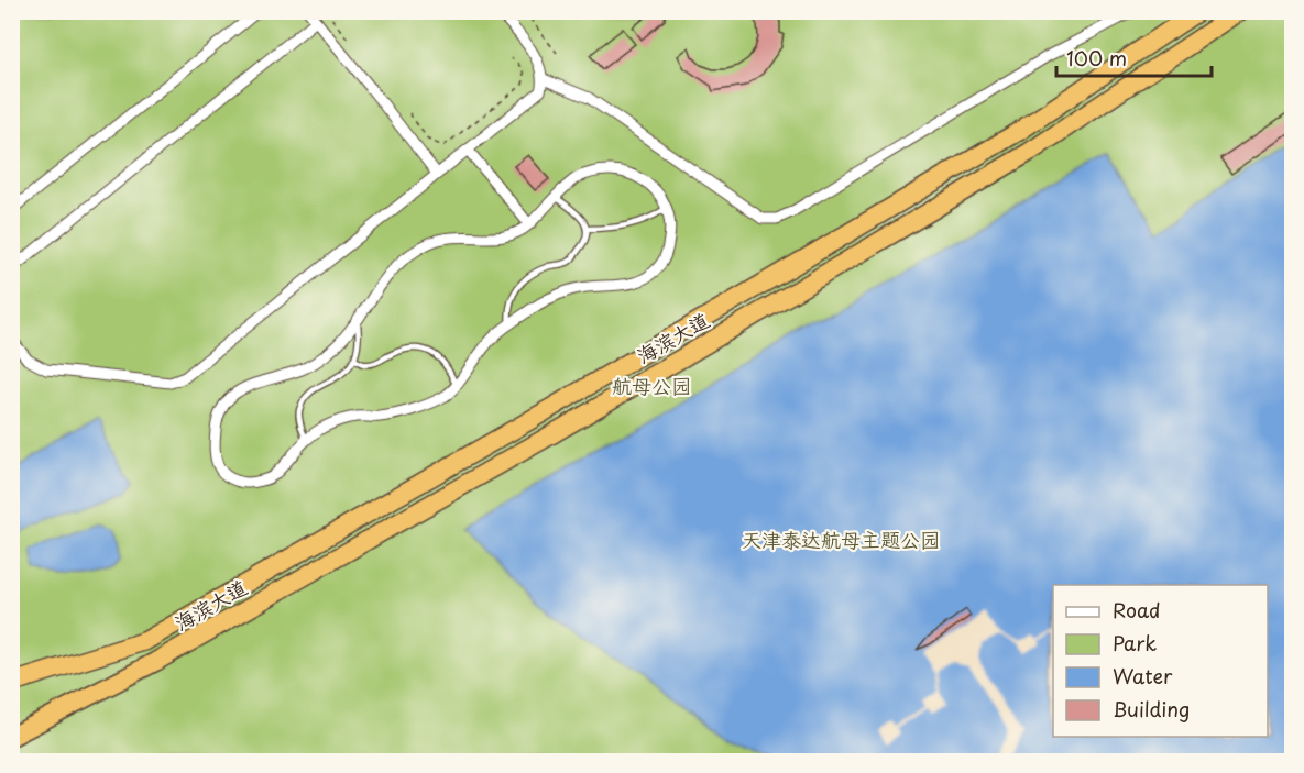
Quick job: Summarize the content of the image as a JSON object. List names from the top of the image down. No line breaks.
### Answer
{"streets":{"highway":["海滨大道"]},"parks":["航母公园","天津泰达航母主题公园"],"legend":["Road","Park","Water","Building"],"scale_bar":"100 m"}
